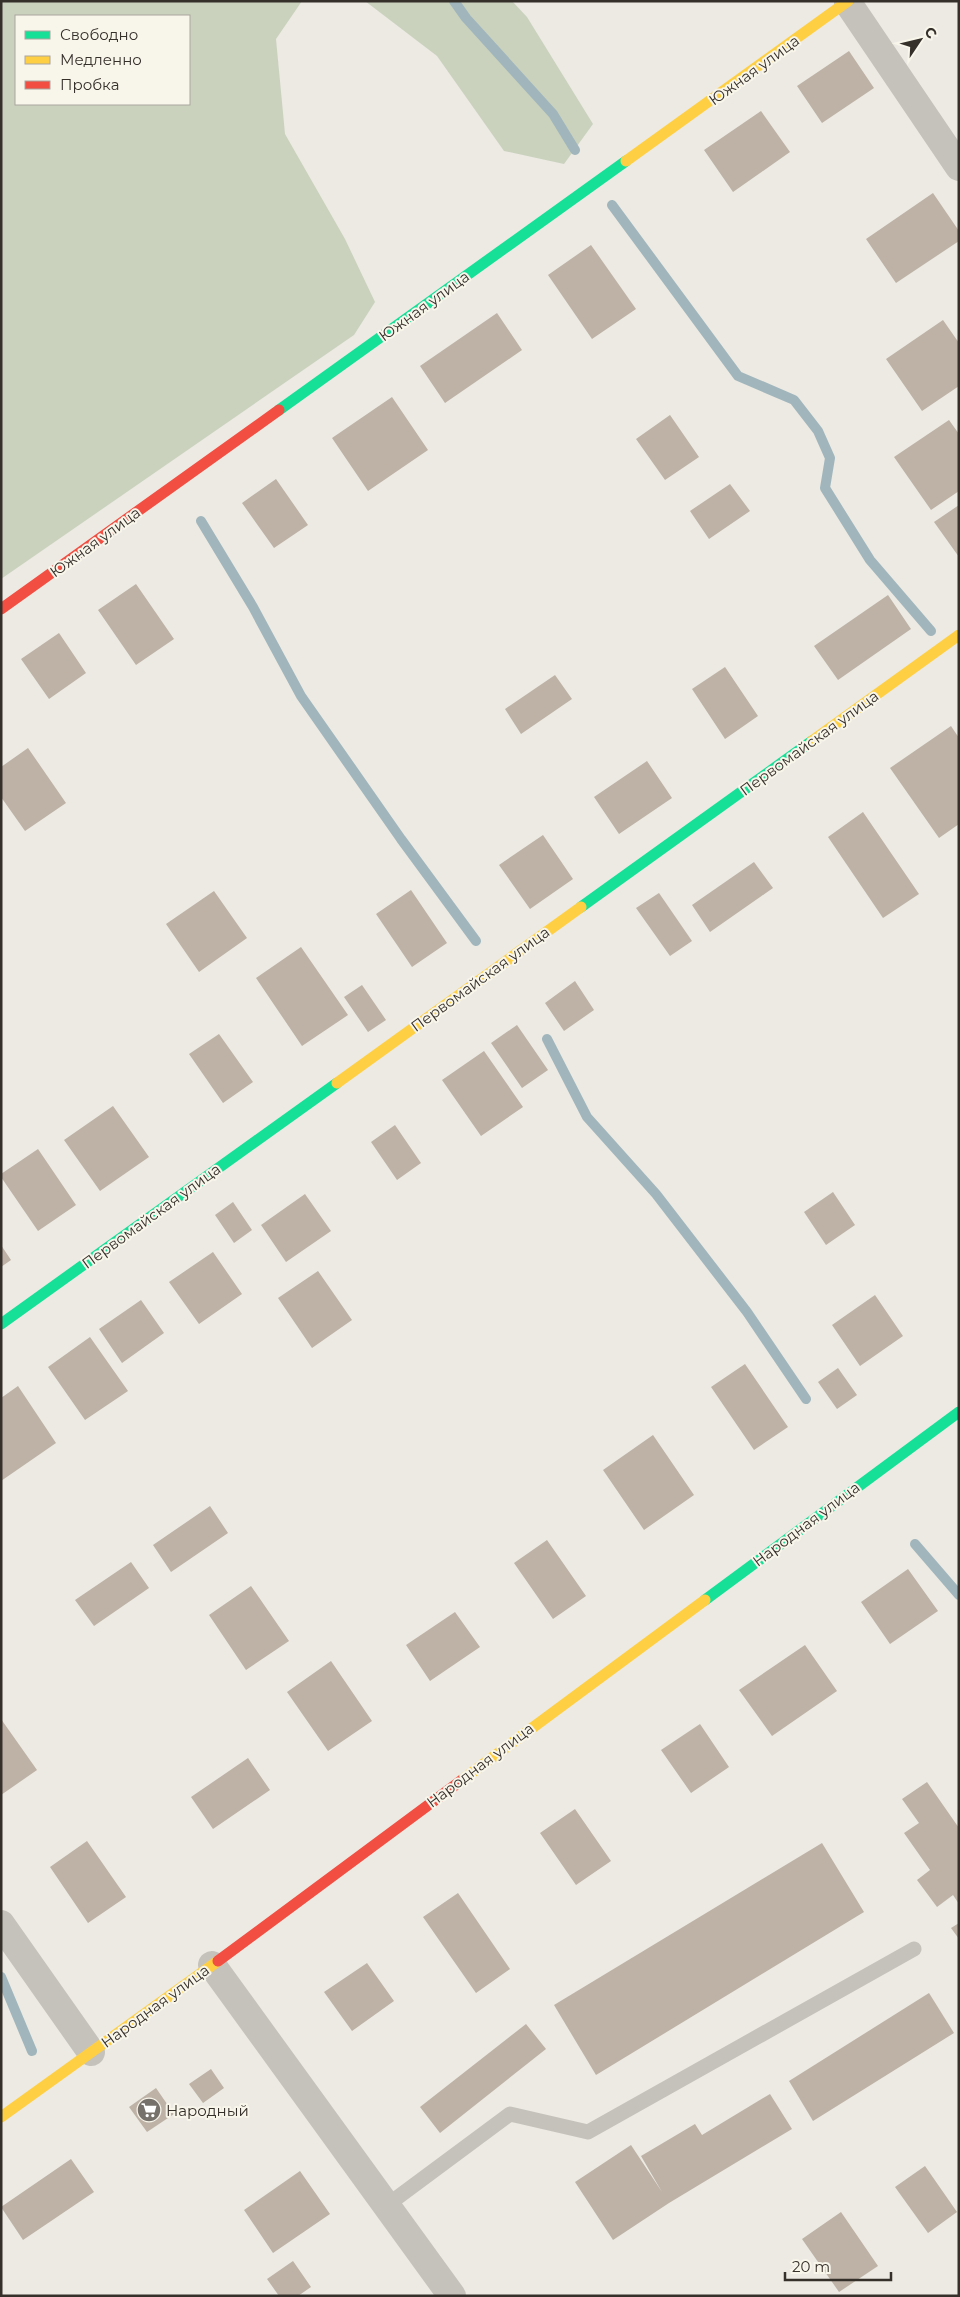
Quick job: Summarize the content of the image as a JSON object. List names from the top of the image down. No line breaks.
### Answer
{"streets":{"street":["Южная улица","Первомайская улица","Народная улица"]},"places":{"supermarket":["Народный"]},"legend":["Свободно","Медленно","Пробка"],"scale_bar":"20 m","north":"top right"}
